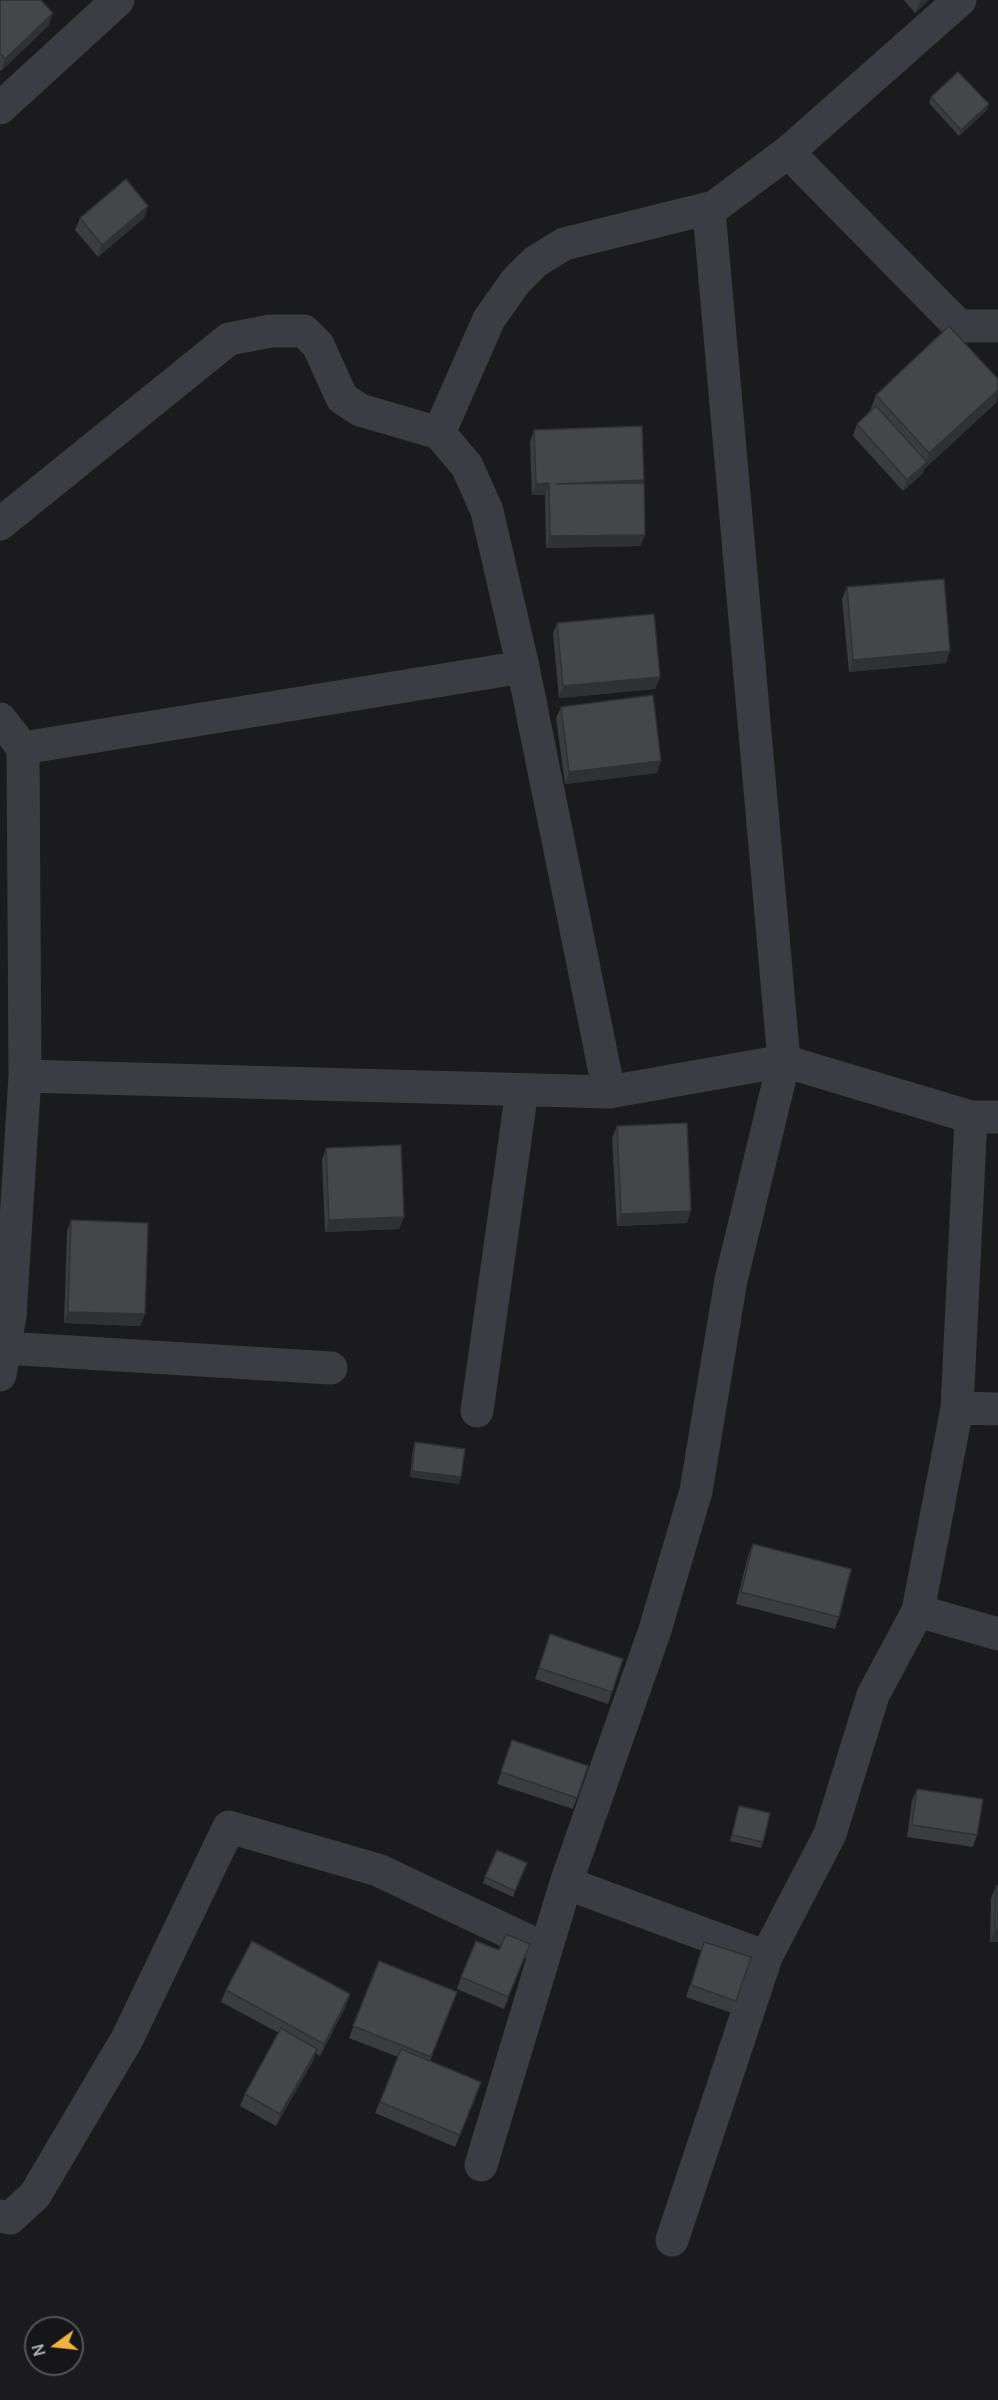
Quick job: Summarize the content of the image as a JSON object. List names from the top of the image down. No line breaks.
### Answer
{"north":"left"}
